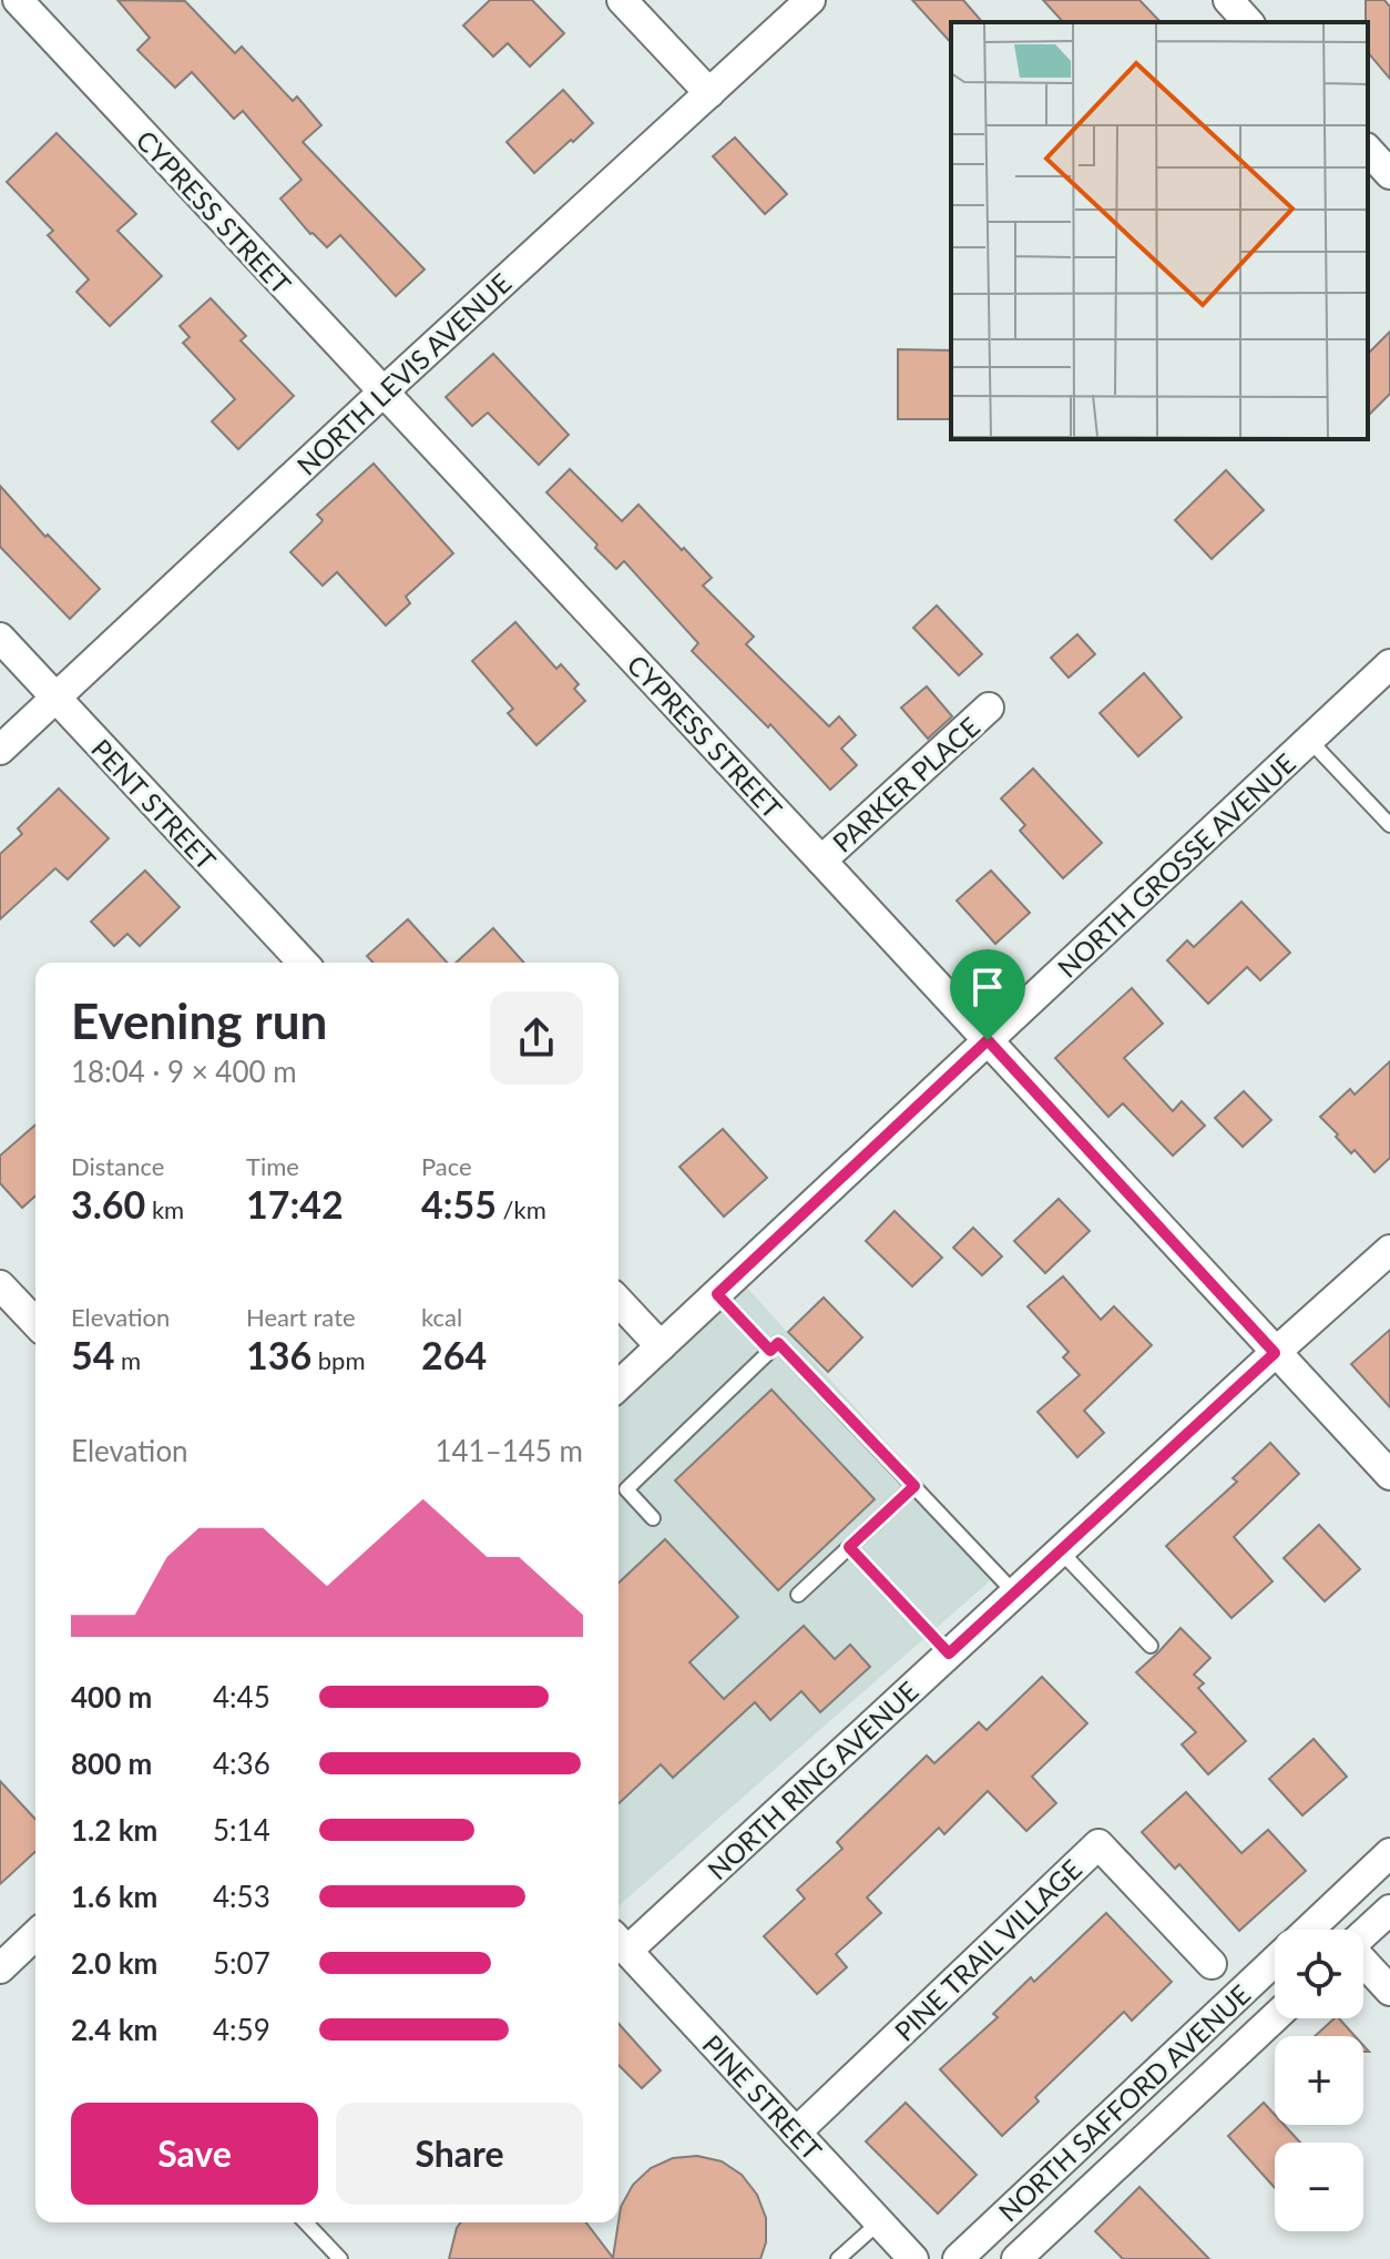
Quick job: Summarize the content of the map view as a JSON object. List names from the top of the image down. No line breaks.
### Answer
{"streets":{"street":["CYPRESS STREET","NORTH LEVIS AVENUE","PARKER PLACE","PENT STREET","NORTH GROSSE AVENUE","NORTH RING AVENUE","PINE TRAIL VILLAGE","PINE STREET","NORTH SAFFORD AVENUE"]},"crossings":[["CYPRESS STREET","NORTH LEVIS AVENUE"],["CYPRESS STREET","PARKER PLACE"],["CYPRESS STREET","NORTH GROSSE AVENUE"],["CYPRESS STREET","NORTH RING AVENUE"],["NORTH LEVIS AVENUE","PENT STREET"],["NORTH RING AVENUE","PINE STREET"],["PINE TRAIL VILLAGE","PINE STREET"]],"page":{"heading":["Evening run","18:04 · 9 × 400 m"],"stats":[["Distance","3.60 km"],["Time","17:42"],["Pace","4:55 /km"],["Elevation","54 m"],["Heart rate","136 bpm"],["kcal","264"]],"chart":["Elevation","141–145 m"],"list":[{"name":"400 m","note":"4:45"},{"name":"800 m","note":"4:36"},{"name":"1.2 km","note":"5:14"},{"name":"1.6 km","note":"4:53"},{"name":"2.0 km","note":"5:07"},{"name":"2.4 km","note":"4:59"}],"map_buttons":["+","−"],"buttons":["Save","Share"]}}
